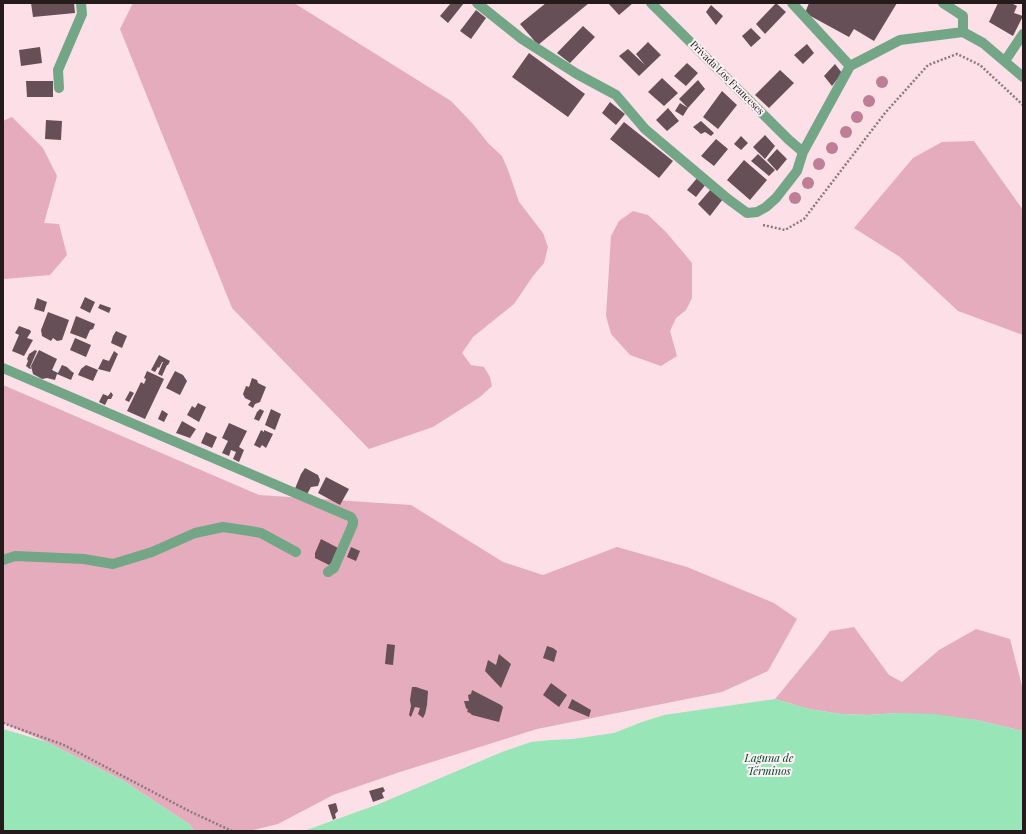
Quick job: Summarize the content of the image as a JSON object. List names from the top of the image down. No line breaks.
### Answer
{"streets":{"street":["Privada Los Franceses"]},"water":["Laguna de Términos"]}
